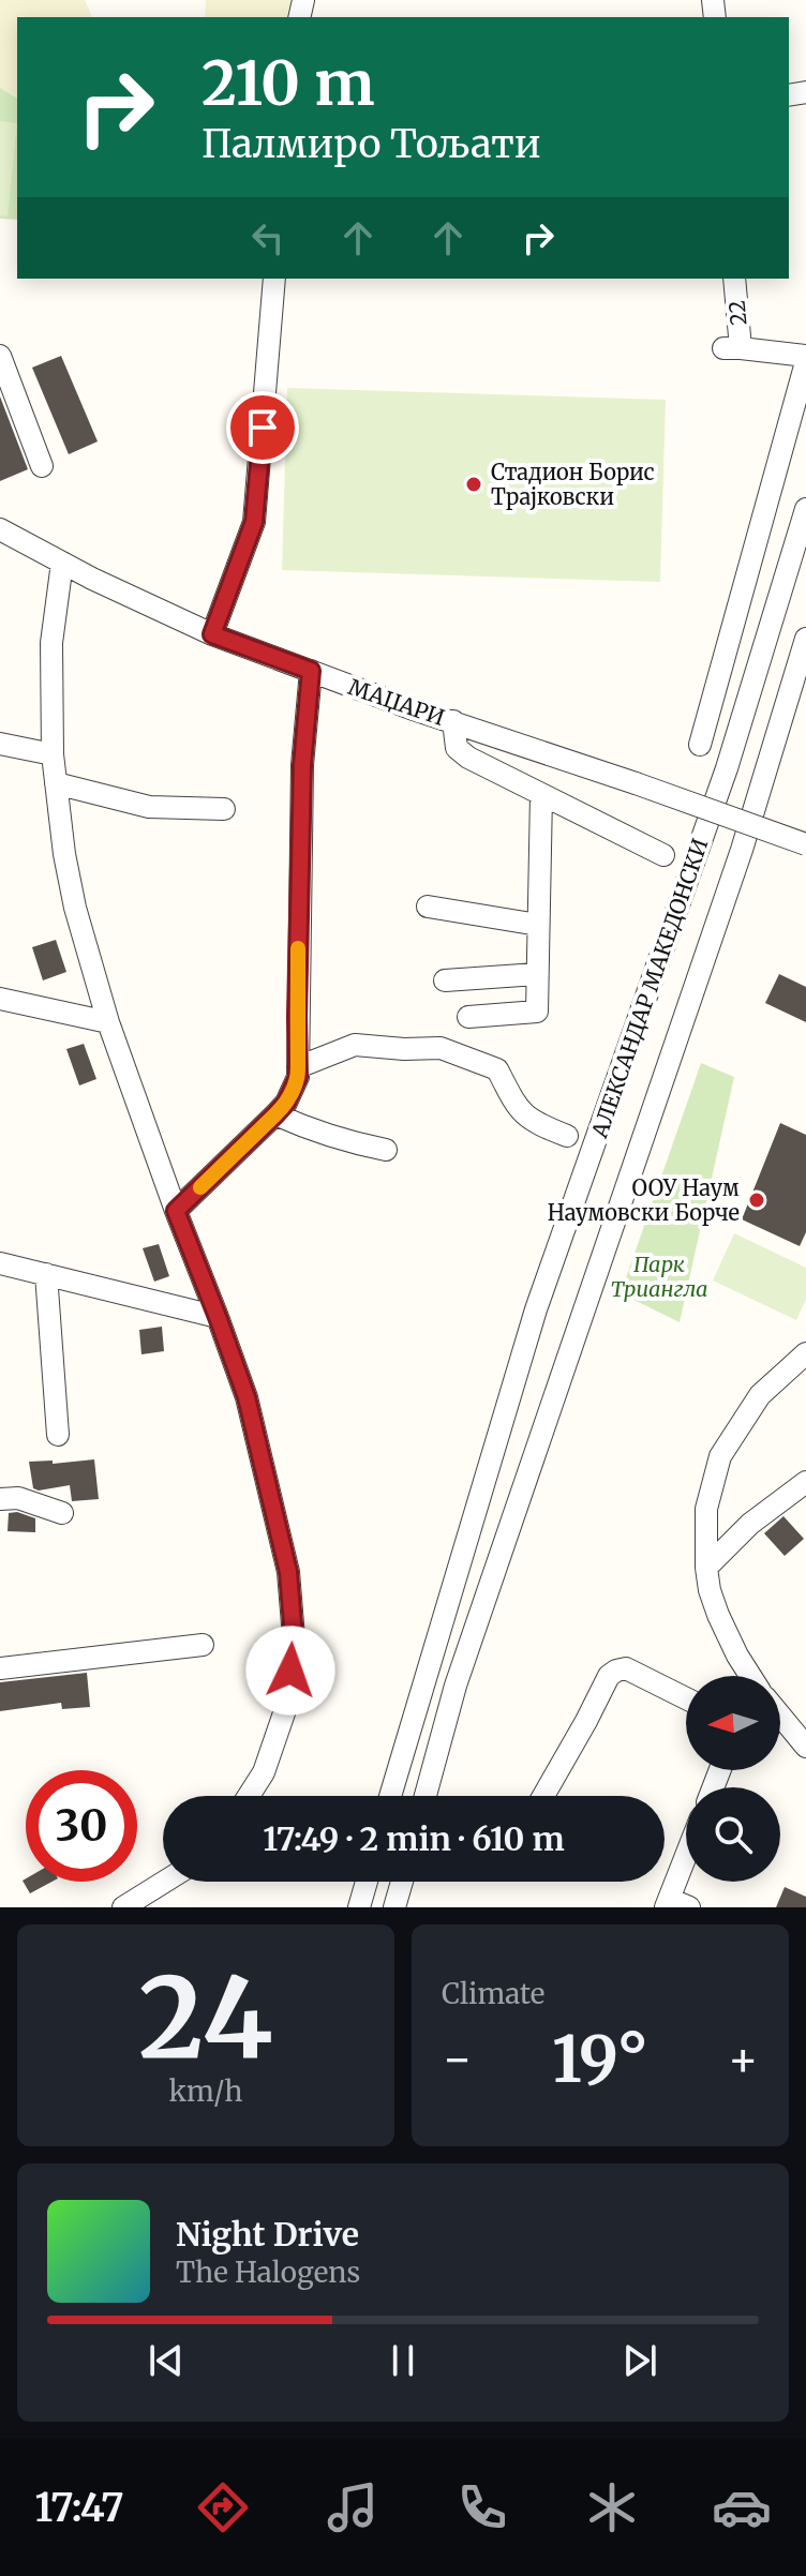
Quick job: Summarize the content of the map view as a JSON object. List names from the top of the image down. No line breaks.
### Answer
{"streets":{"street":["22","МАЏАРИ","АЛЕКСАНДАР МАКЕДОНСКИ"]},"parks":["Парк Триангла"],"places":["Стадион Борис Трајковски","ООУ Наум Наумовски Борче"],"north":"left","page":{"turn":["210 m","Палмиро Тољати"],"limit":"30","trip":"17:49 · 2 min · 610 m","tile":[["24","km/h"],"Climate"],"heat":["−","19°","+"],"song":["Night Drive","The Halogens"],"tabs":"17:47"}}
